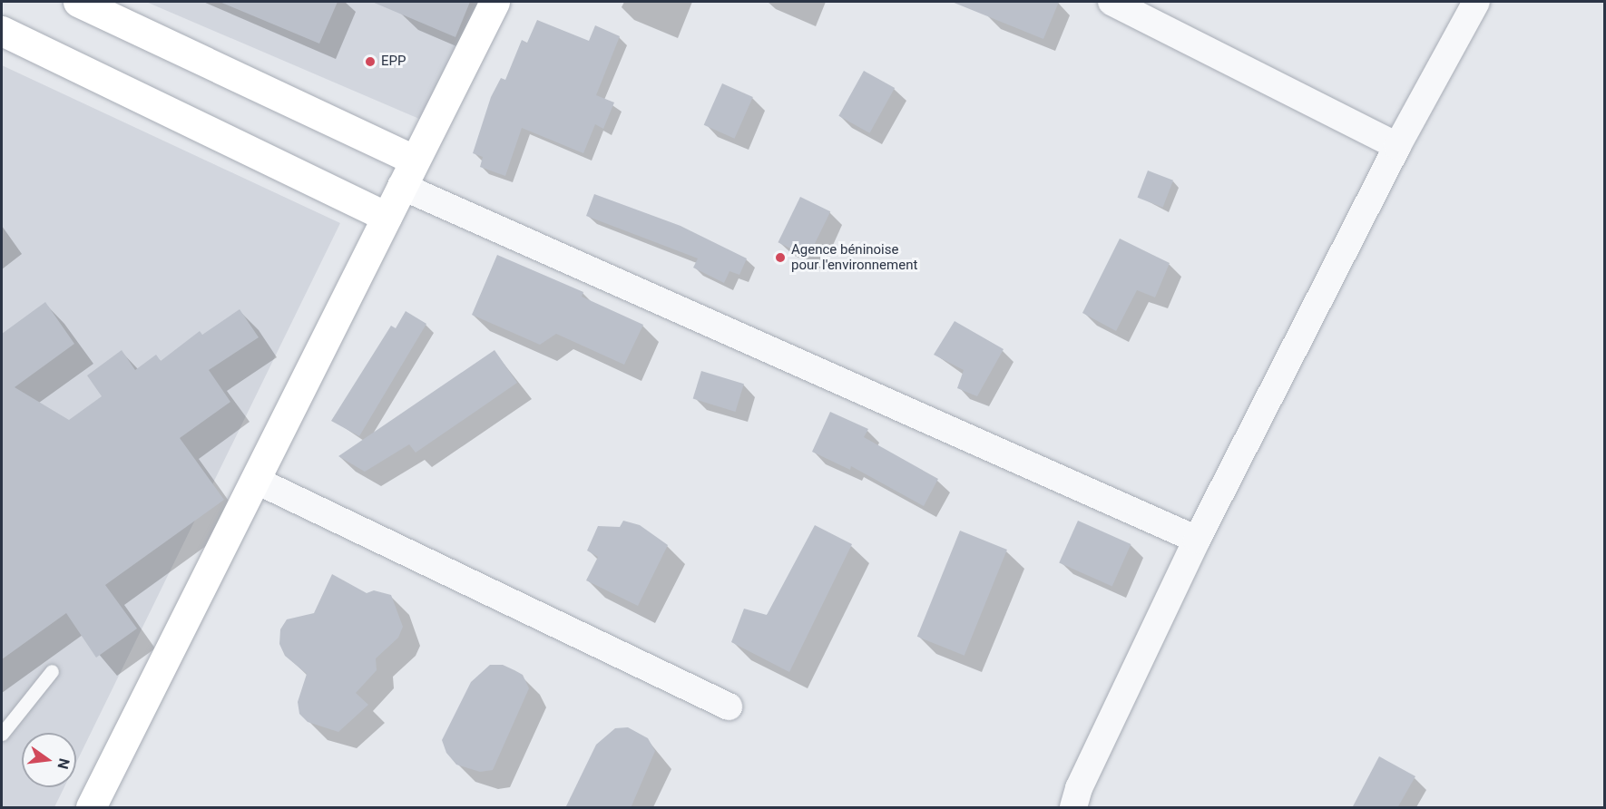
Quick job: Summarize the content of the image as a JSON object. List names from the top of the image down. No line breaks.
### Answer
{"places":["EPP","Agence béninoise pour l'environnement"],"north":"right"}
